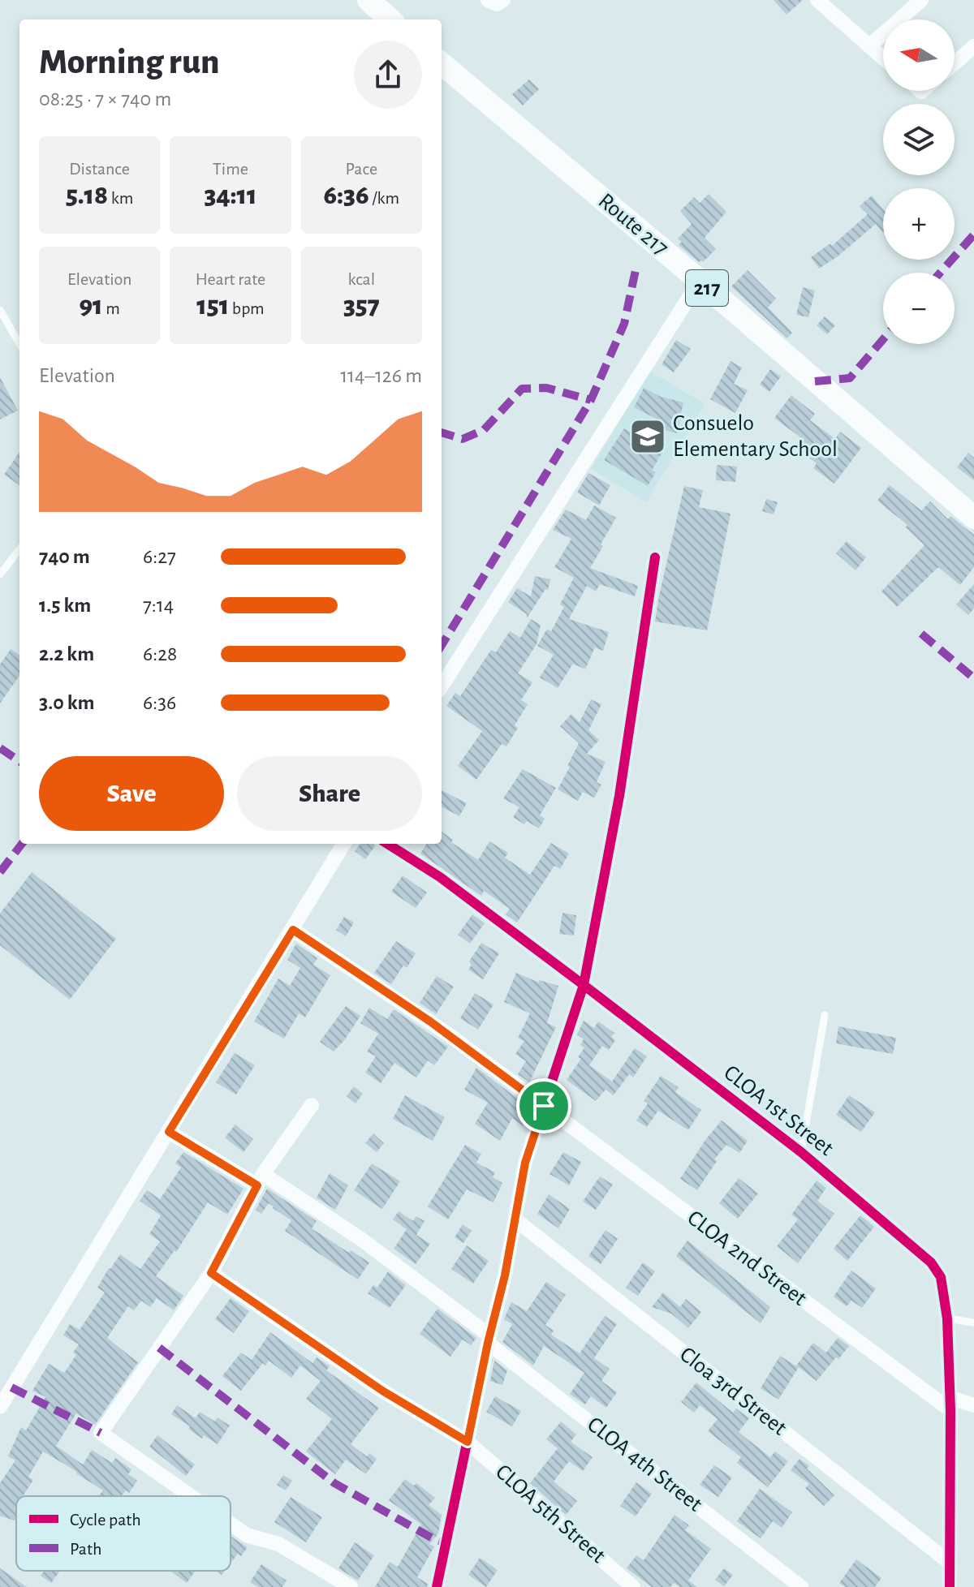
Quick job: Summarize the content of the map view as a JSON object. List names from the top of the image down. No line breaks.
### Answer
{"streets":{"main road":["Route 217","217"],"street":["CLOA 1st Street","CLOA 2nd Street","Cloa 3rd Street","CLOA 4th Street","CLOA 5th Street"]},"places":{"school or university":["Consuelo Elementary School"]},"legend":["Cycle path","Path"],"north":"left","page":{"map_buttons":["+","−"],"heading":["Morning run","08:25 · 7 × 740 m"],"stats":[["Distance","5.18 km"],["Time","34:11"],["Pace","6:36 /km"],["Elevation","91 m"],["Heart rate","151 bpm"],["kcal","357"]],"chart":["Elevation","114–126 m"],"list":[{"name":"740 m","note":"6:27"},{"name":"1.5 km","note":"7:14"},{"name":"2.2 km","note":"6:28"},{"name":"3.0 km","note":"6:36"}],"buttons":["Save","Share"]}}
